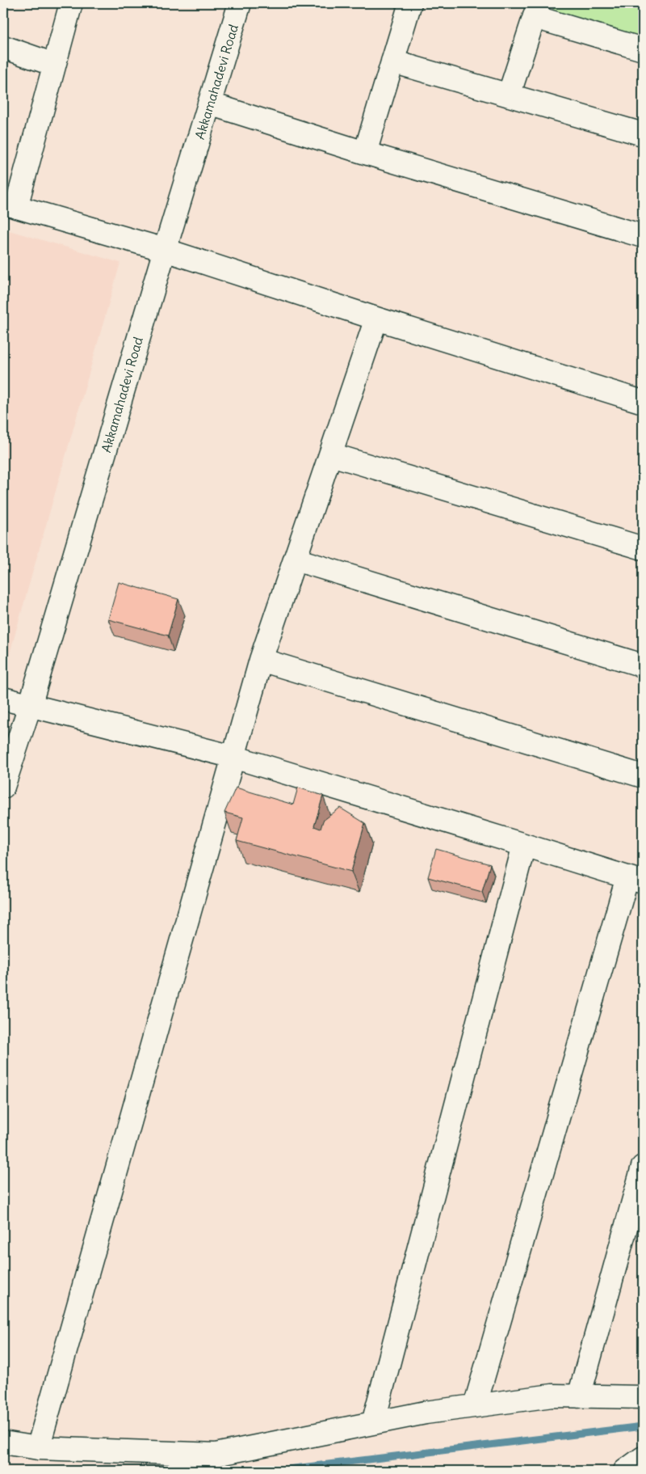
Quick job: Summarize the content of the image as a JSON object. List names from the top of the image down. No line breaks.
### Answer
{"streets":{"street":["Akkamahadevi Road"]}}
